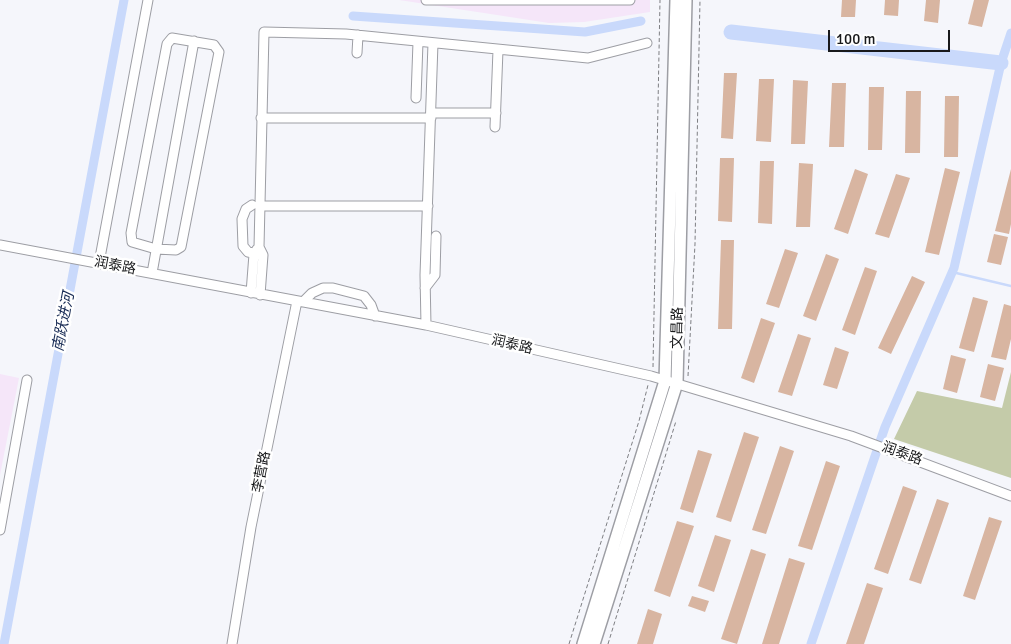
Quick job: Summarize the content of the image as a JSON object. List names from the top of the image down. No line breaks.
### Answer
{"streets":{"main road":["文昌路"],"street":["润泰路","李营路"]},"crossings":[["润泰路","文昌路"],["润泰路","李营路"]],"water":["南跃进河"],"scale_bar":"100 m"}
